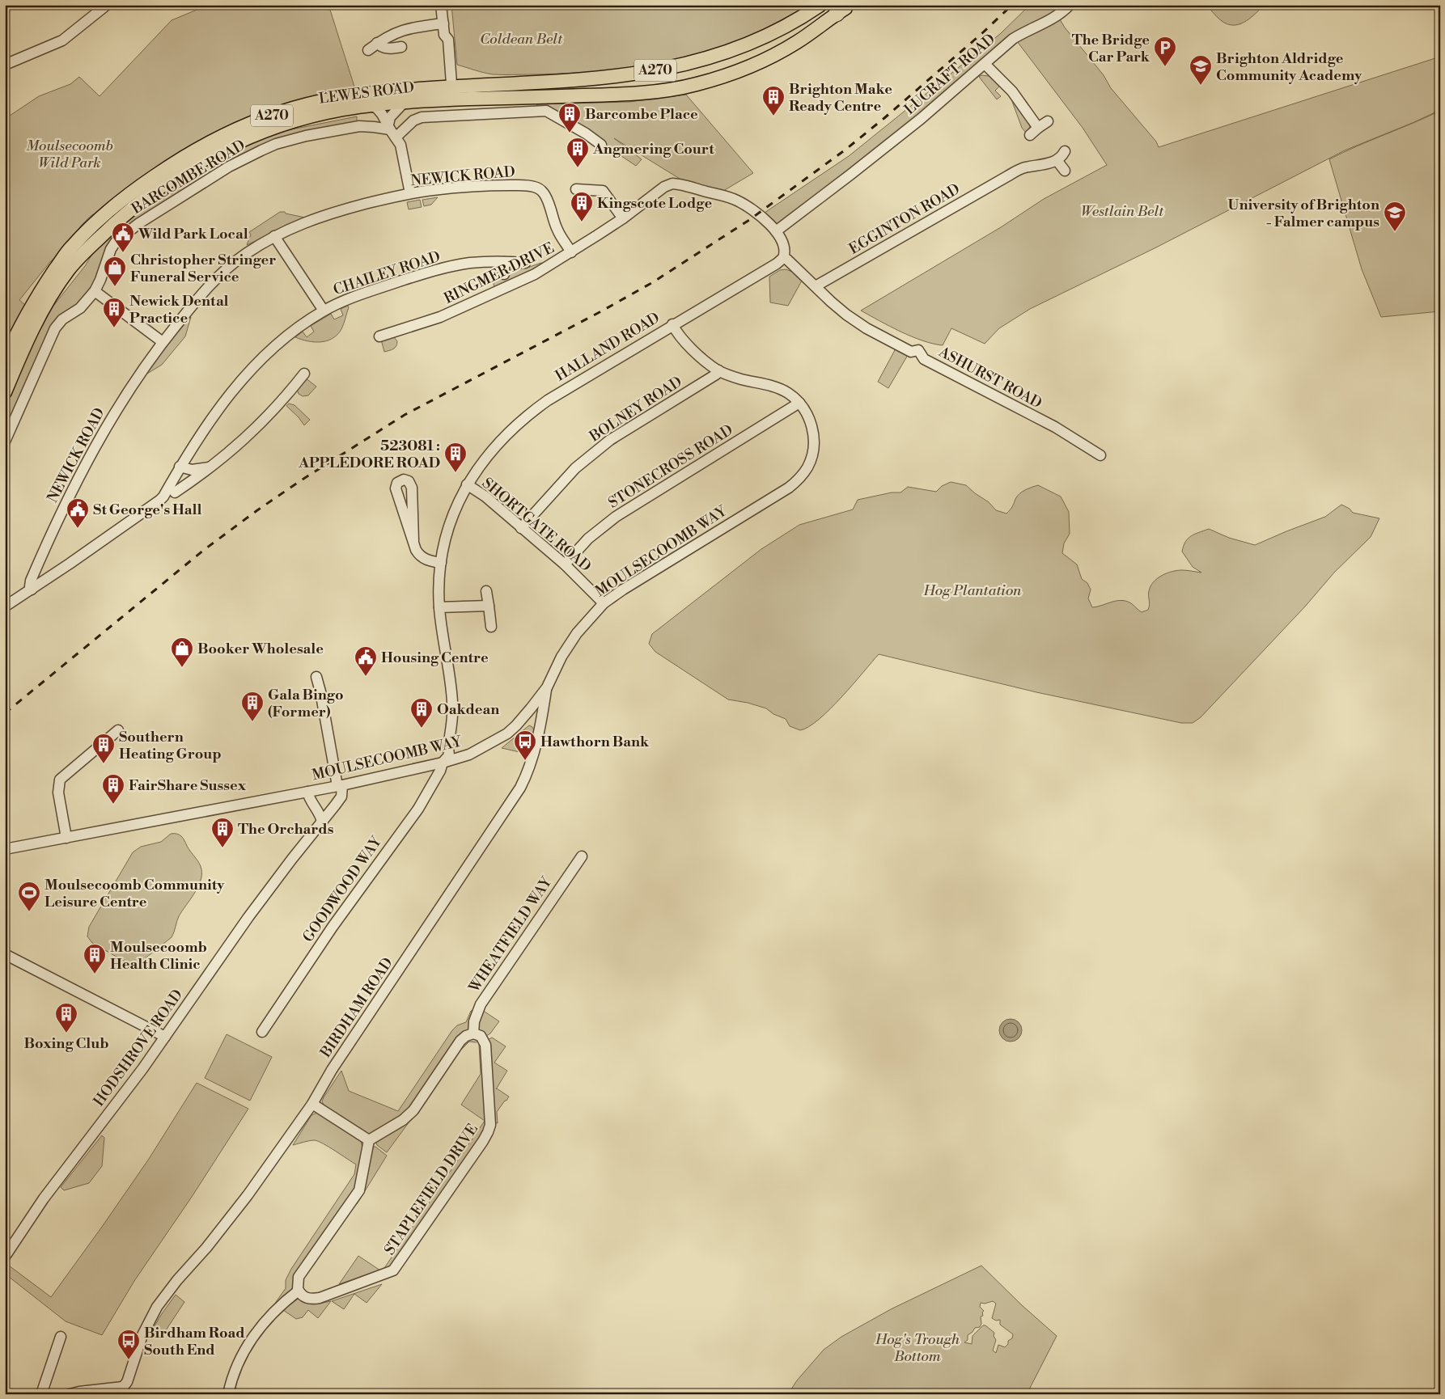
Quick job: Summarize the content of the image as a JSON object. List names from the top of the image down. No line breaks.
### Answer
{"streets":{"main road":["A270","LEWES ROAD"],"street":["LUCRAFT ROAD","NEWICK ROAD","BARCOMBE ROAD","EGGINTON ROAD","CHAILEY ROAD","RINGMER DRIVE","HALLAND ROAD","ASHURST ROAD","BOLNEY ROAD","STONECROSS ROAD","SHORTGATE ROAD","MOULSECOOMB WAY","GOODWOOD WAY","WHEATFIELD WAY","BIRDHAM ROAD","HODSHROVE ROAD","STAPLEFIELD DRIVE"]},"crossings":[["A270","LEWES ROAD"],["LUCRAFT ROAD","RINGMER DRIVE"],["NEWICK ROAD","CHAILEY ROAD"],["NEWICK ROAD","RINGMER DRIVE"],["EGGINTON ROAD","ASHURST ROAD"],["HALLAND ROAD","ASHURST ROAD"],["HALLAND ROAD","SHORTGATE ROAD"],["HALLAND ROAD","MOULSECOOMB WAY"],["HALLAND ROAD","GOODWOOD WAY"],["BOLNEY ROAD","SHORTGATE ROAD"],["BOLNEY ROAD","MOULSECOOMB WAY"],["STONECROSS ROAD","SHORTGATE ROAD"],["STONECROSS ROAD","MOULSECOOMB WAY"],["SHORTGATE ROAD","MOULSECOOMB WAY"],["MOULSECOOMB WAY","GOODWOOD WAY"],["MOULSECOOMB WAY","BIRDHAM ROAD"],["MOULSECOOMB WAY","HODSHROVE ROAD"],["WHEATFIELD WAY","STAPLEFIELD DRIVE"]],"parks":["Coldean Belt","Moulsecoomb Wild Park","Westlain Belt","Hog Plantation","Hog's Trough Bottom"],"places":{"parking":["The Bridge Car Park"],"school or university":["Brighton Aldridge Community Academy","University of Brighton - Falmer campus"],"building":["Brighton Make Ready Centre","Barcombe Place","Angmering Court","Kingscote Lodge","Newick Dental Practice","523081 : APPLEDORE ROAD","Gala Bingo (Former)","Oakdean","Southern Heating Group","FairShare Sussex","The Orchards","Moulsecoomb Health Clinic","Boxing Club"],"public building":["Wild Park Local","St George's Hall","Housing Centre"],"shop":["Christopher Stringer Funeral Service","Booker Wholesale"],"bus stop":["Hawthorn Bank","Birdham Road South End"],"sports":["Moulsecoomb Community Leisure Centre"]}}
